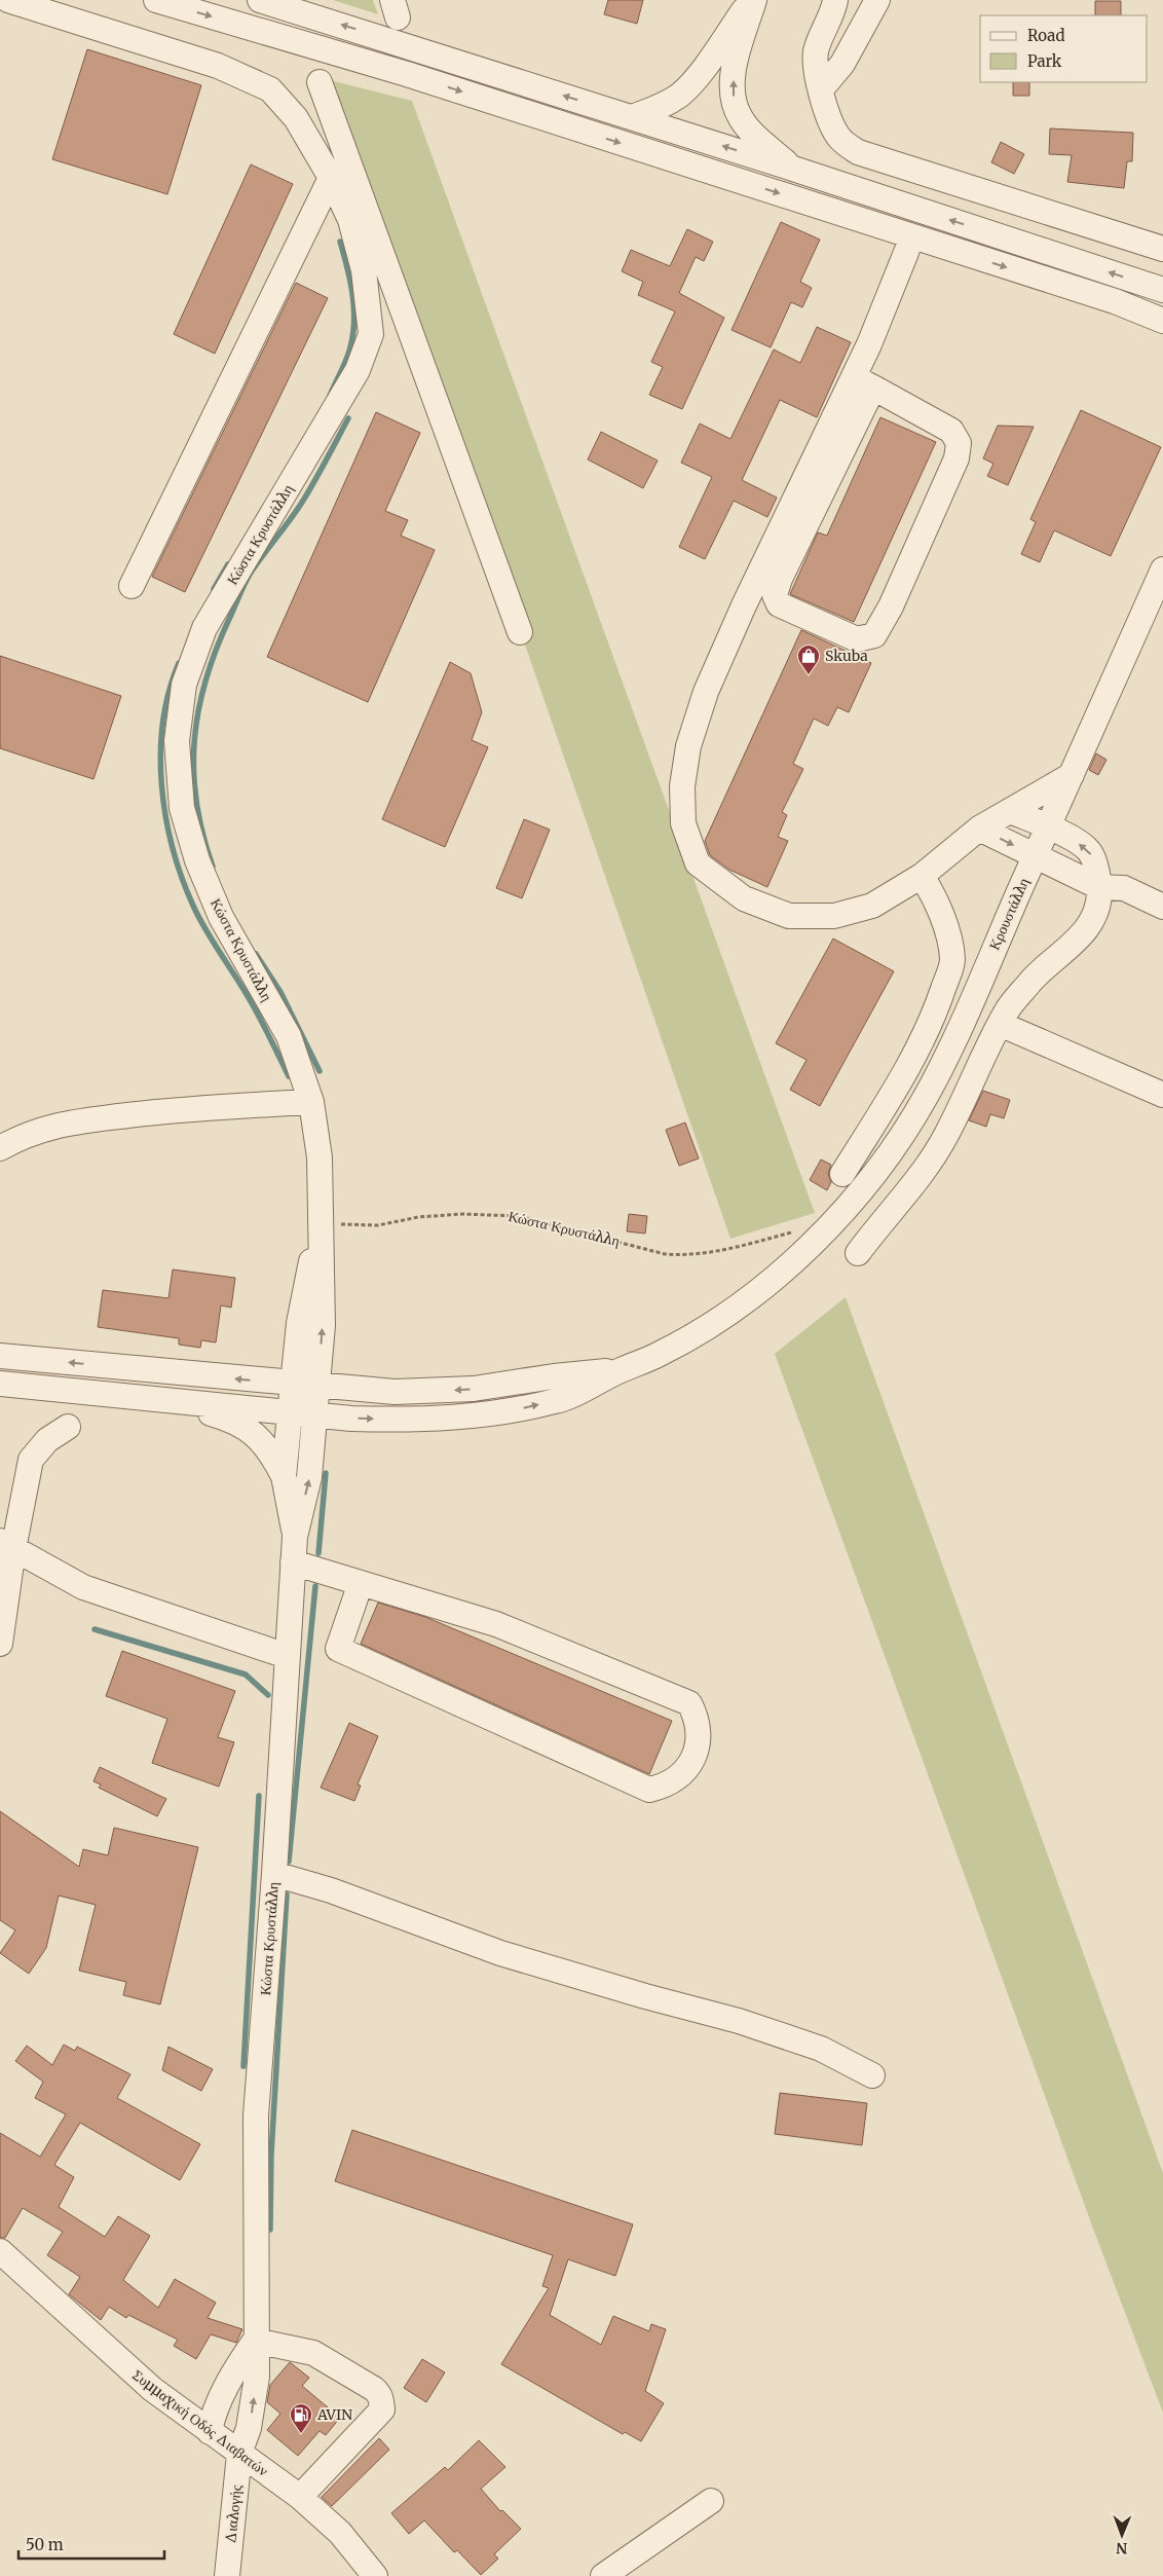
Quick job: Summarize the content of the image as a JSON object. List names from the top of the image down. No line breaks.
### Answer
{"streets":{"street":["Κώστα Κρυστάλλη","Κρουστάλλη","Συμμαχική Οδός Διαβατών","Διαλογής"]},"crossings":[["Κώστα Κρυστάλλη","Κρουστάλλη"],["Κώστα Κρυστάλλη","Συμμαχική Οδός Διαβατών"],["Κώστα Κρυστάλλη","Διαλογής"],["Συμμαχική Οδός Διαβατών","Διαλογής"]],"places":{"shop":["Skuba"],"fuel station":["AVIN"]},"legend":["Road","Park"],"scale_bar":"50 m","north":"bottom"}
